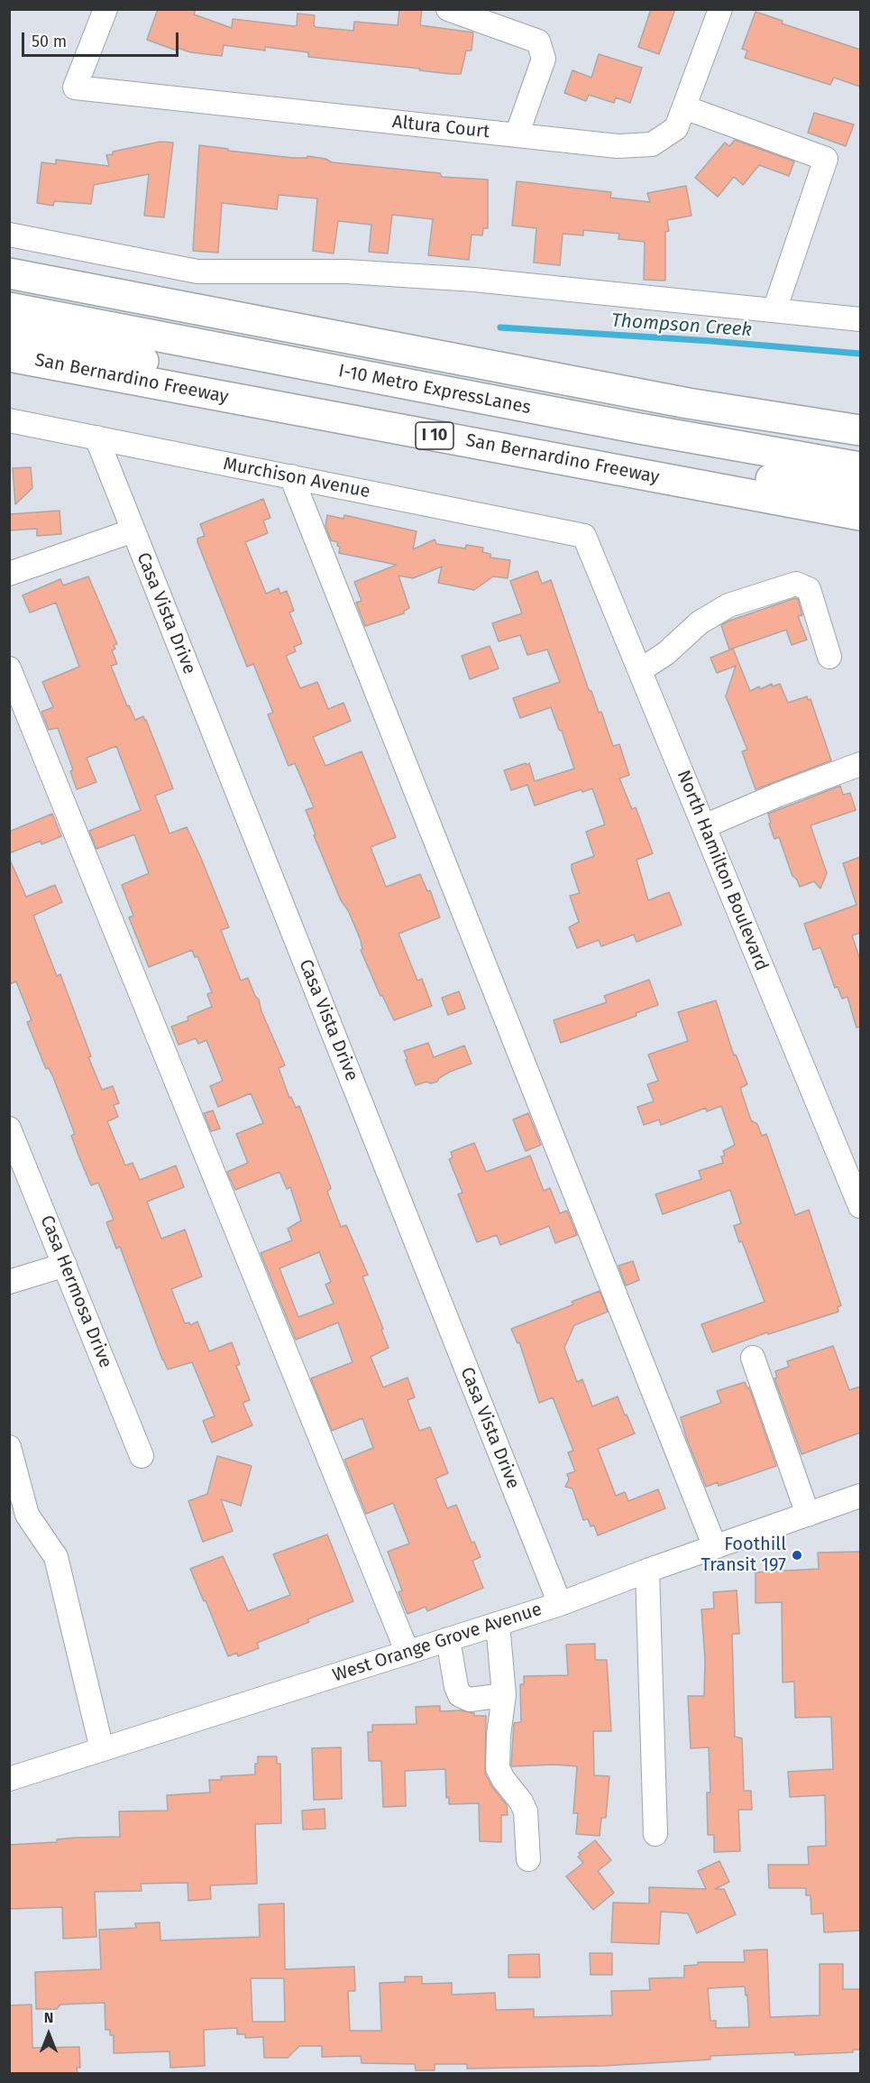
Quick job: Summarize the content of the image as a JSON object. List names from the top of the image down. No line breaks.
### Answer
{"streets":{"highway":["San Bernardino Freeway","I-10 Metro ExpressLanes","I 10"],"street":["Altura Court","Murchison Avenue","Casa Vista Drive","North Hamilton Boulevard","Casa Hermosa Drive","West Orange Grove Avenue"]},"crossings":[["Murchison Avenue","Casa Vista Drive"],["Murchison Avenue","North Hamilton Boulevard"],["Casa Vista Drive","West Orange Grove Avenue"]],"water":["Thompson Creek"],"places":["Foothill Transit 197"],"scale_bar":"50 m","north":"top"}
